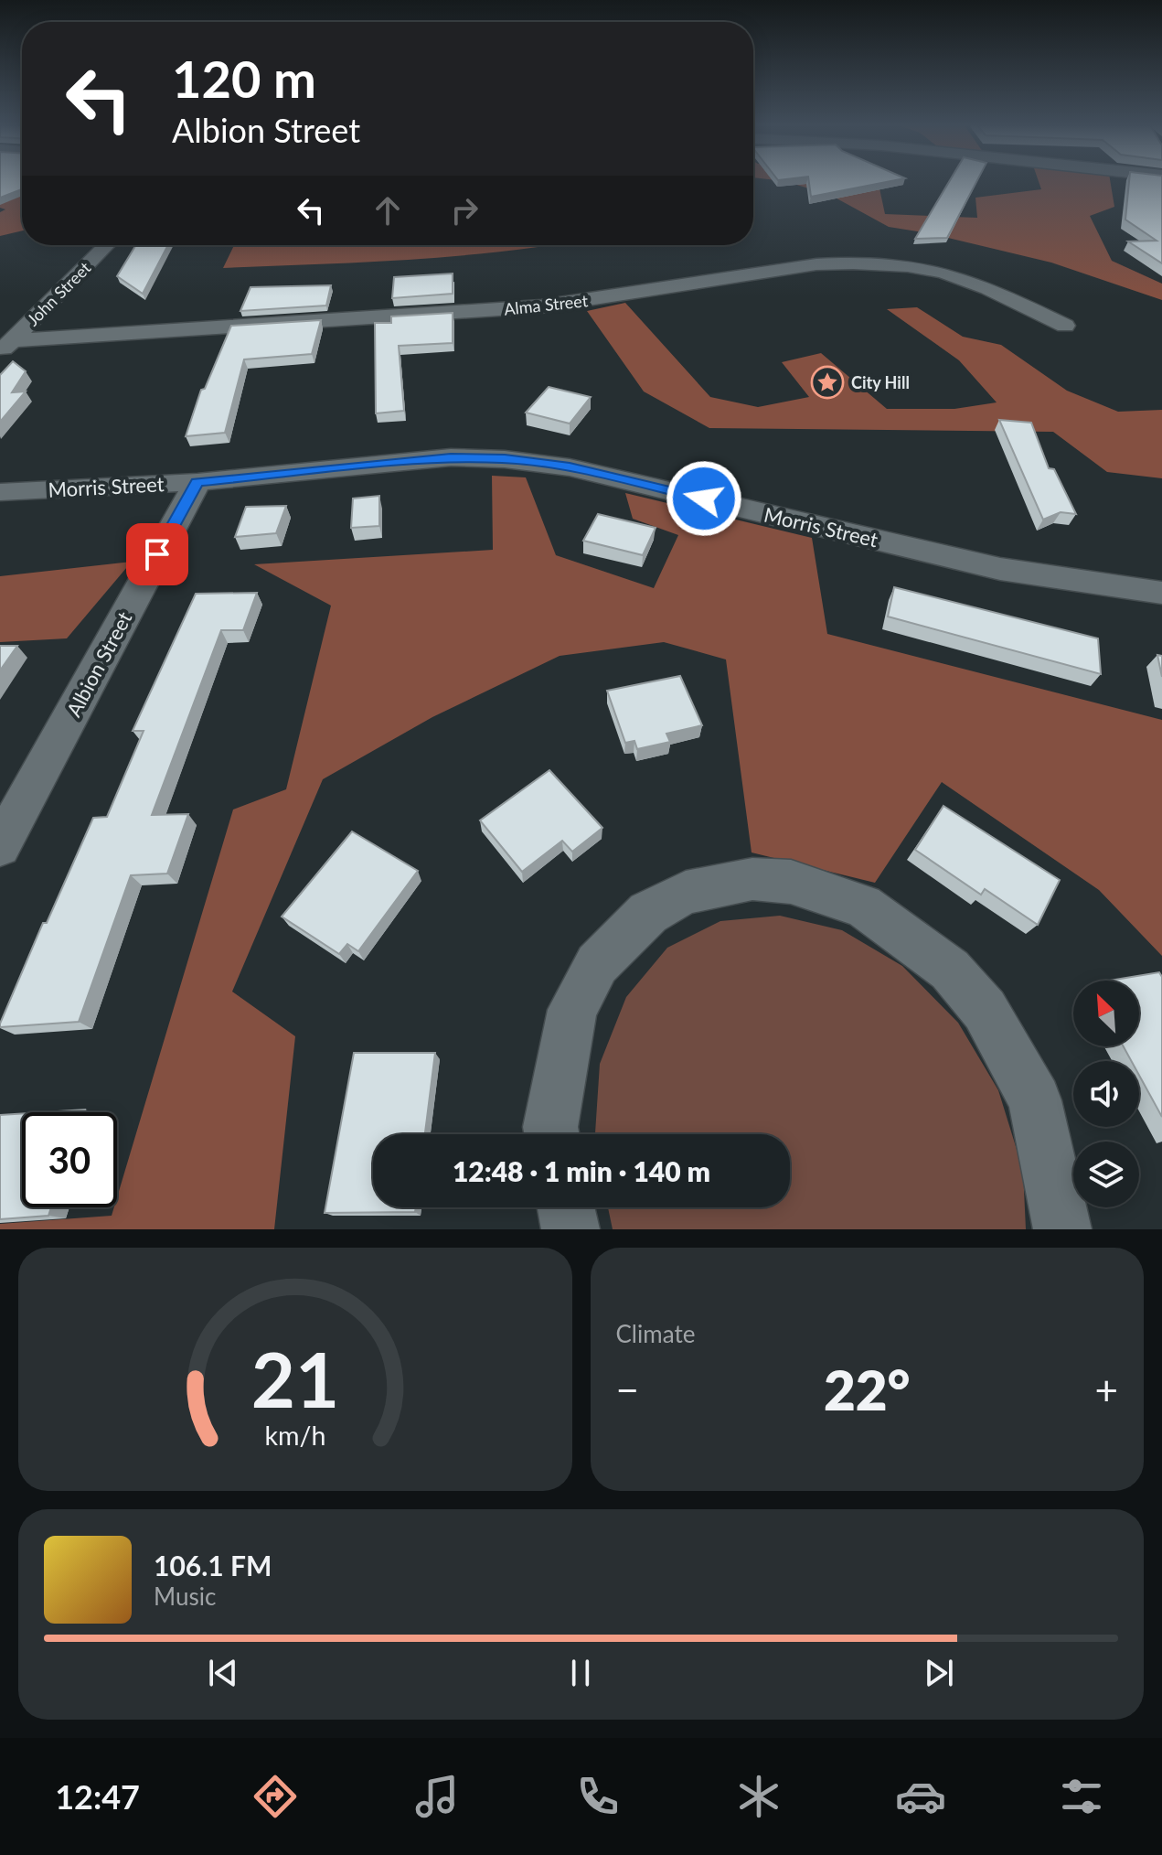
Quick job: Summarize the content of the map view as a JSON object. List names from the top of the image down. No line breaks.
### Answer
{"streets":{"street":["John Street","Alma Street","Morris Street","Albion Street"]},"crossings":[["John Street","Alma Street"],["Morris Street","Albion Street"]],"places":{"place":["City Hill"]},"north":"top left","page":{"turn":["120 m","Albion Street"],"limit":"30","trip":"12:48 · 1 min · 140 m","tile":"Climate","heat":["−","22°","+"],"song":["106.1 FM","Music"],"tabs":"12:47","gauge":["21","km/h"]}}
